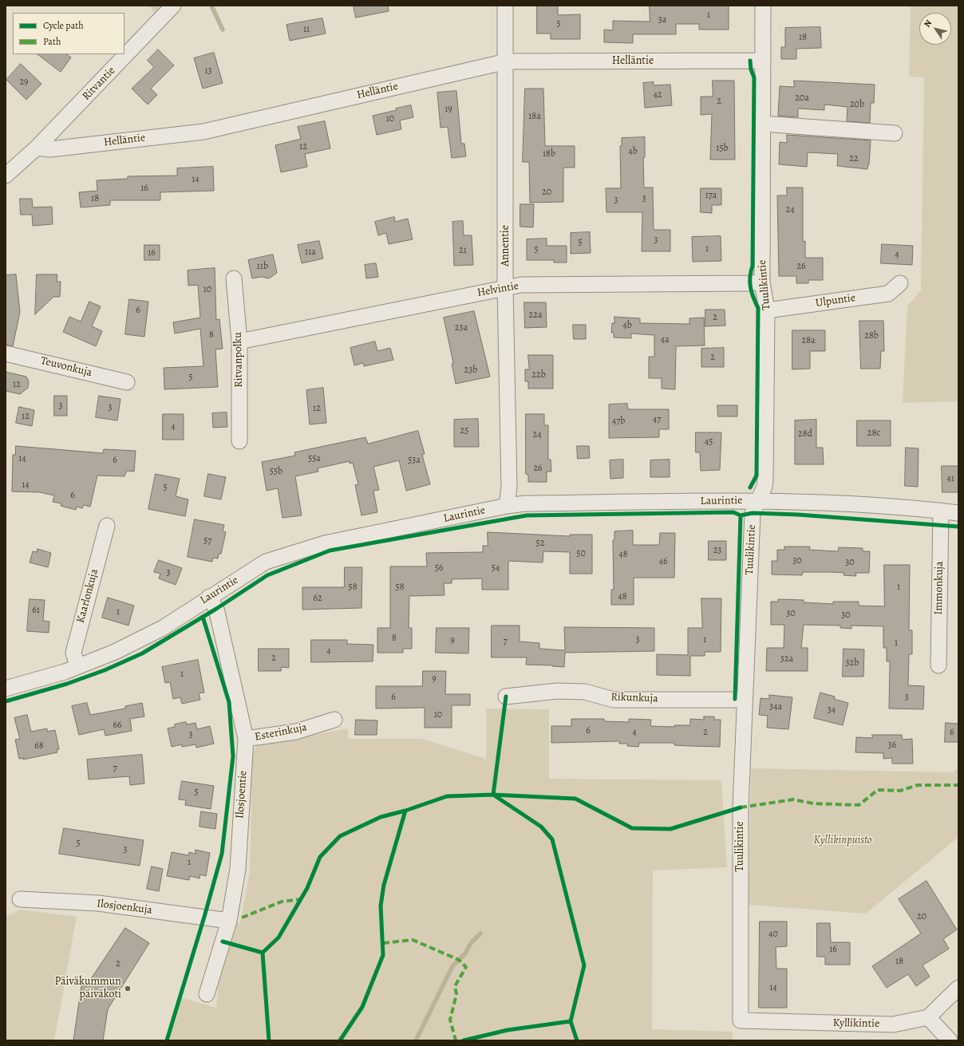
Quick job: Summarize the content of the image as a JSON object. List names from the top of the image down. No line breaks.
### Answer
{"streets":{"street":["Helläntie","Ritvantie","Annentie","Tuulikintie","Helvintie","Ulpuntie","Ritvanpolku","Teuvonkuja","Laurintie","Immonkuja","Kaarlonkuja","Rikunkuja","Esterinkuja","Ilosjoentie","Ilosjoenkuja","Kyllikintie"]},"crossings":[["Helläntie","Ritvantie"],["Helläntie","Annentie"],["Helläntie","Tuulikintie"],["Annentie","Helvintie"],["Annentie","Laurintie"],["Tuulikintie","Helvintie"],["Tuulikintie","Ulpuntie"],["Tuulikintie","Laurintie"],["Tuulikintie","Rikunkuja"],["Tuulikintie","Kyllikintie"],["Helvintie","Ritvanpolku"],["Laurintie","Immonkuja"],["Laurintie","Kaarlonkuja"],["Laurintie","Ilosjoentie"],["Esterinkuja","Ilosjoentie"],["Ilosjoentie","Ilosjoenkuja"]],"parks":["Kyllikinpuisto"],"places":["Päiväkummun päiväkoti"],"house_numbers":["1","3a","5","11","18","13","29","42","20a","2","20b","19","18a","10","12","15b","4b","18b","22","14","16","20","17a","18","3","3","24","3","5","1","5","21","11a","16","4","11b","26","10","6","22a","2","4b","23a","8","28b","4a","28a","2","23b","22b","5","12","3","3","12","12","47","47b","4","25","28c","28d","24","45","14","55a","6","53a","26","55b","41","14","5","6","57","52","23","50","48","30","46","30","56","54","3","58","58","1","48","62","61","1","30","30","8","3","1","9","7","1","4","2","32a","32b","1","9","6","3","34a","34","10","66","6","4","2","6","3","36","68","7","5","5","3","1","20","40","16","18","2","14"],"legend":["Cycle path","Path"],"north":"top left"}
